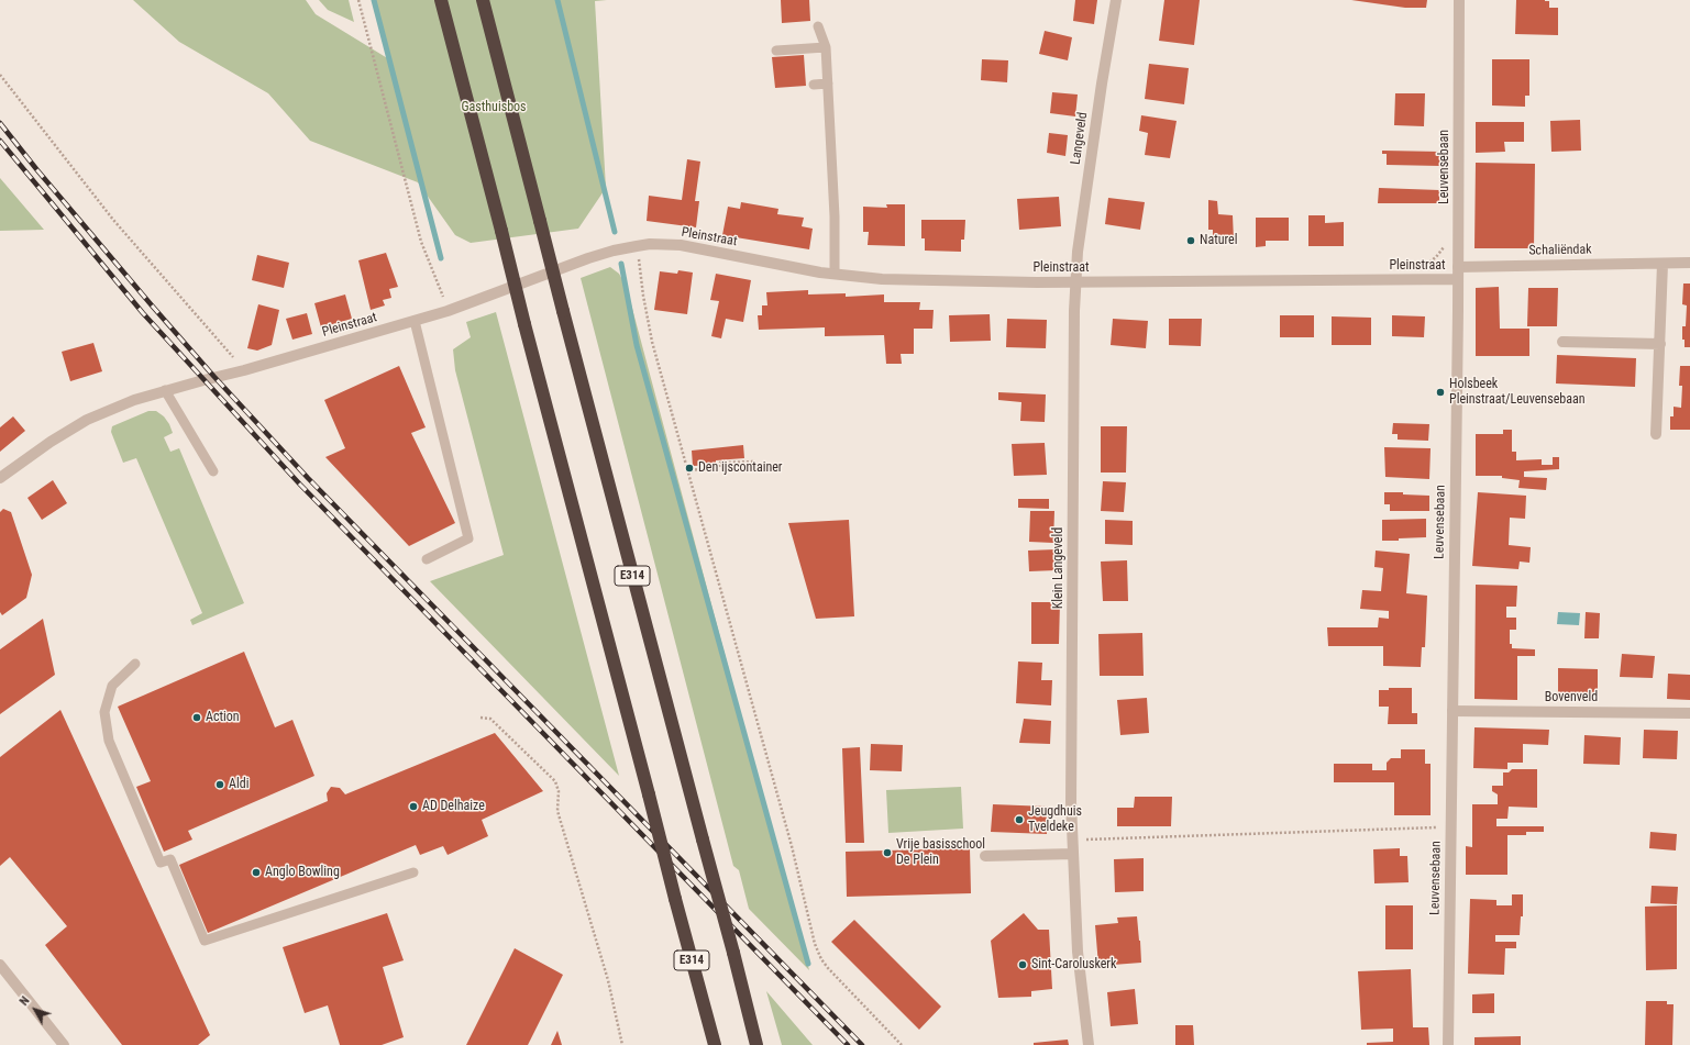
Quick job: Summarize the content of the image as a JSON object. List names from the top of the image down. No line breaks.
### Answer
{"streets":{"highway":["E314"],"street":["Langeveld","Leuvensebaan","Pleinstraat","Schaliëndak","Klein Langeveld","Bovenveld"]},"crossings":[["Langeveld","Pleinstraat"],["Langeveld","Klein Langeveld"],["Leuvensebaan","Pleinstraat"],["Leuvensebaan","Schaliëndak"],["Leuvensebaan","Bovenveld"],["Pleinstraat","Klein Langeveld"]],"parks":["Gasthuisbos"],"places":["Naturel","Holsbeek Pleinstraat/Leuvensebaan","Den ijscontainer","Action","Aldi","AD Delhaize","Jeugdhuis Tveldeke","Vrije basisschool De Plein","Anglo Bowling","Sint-Caroluskerk"],"north":"top left"}
